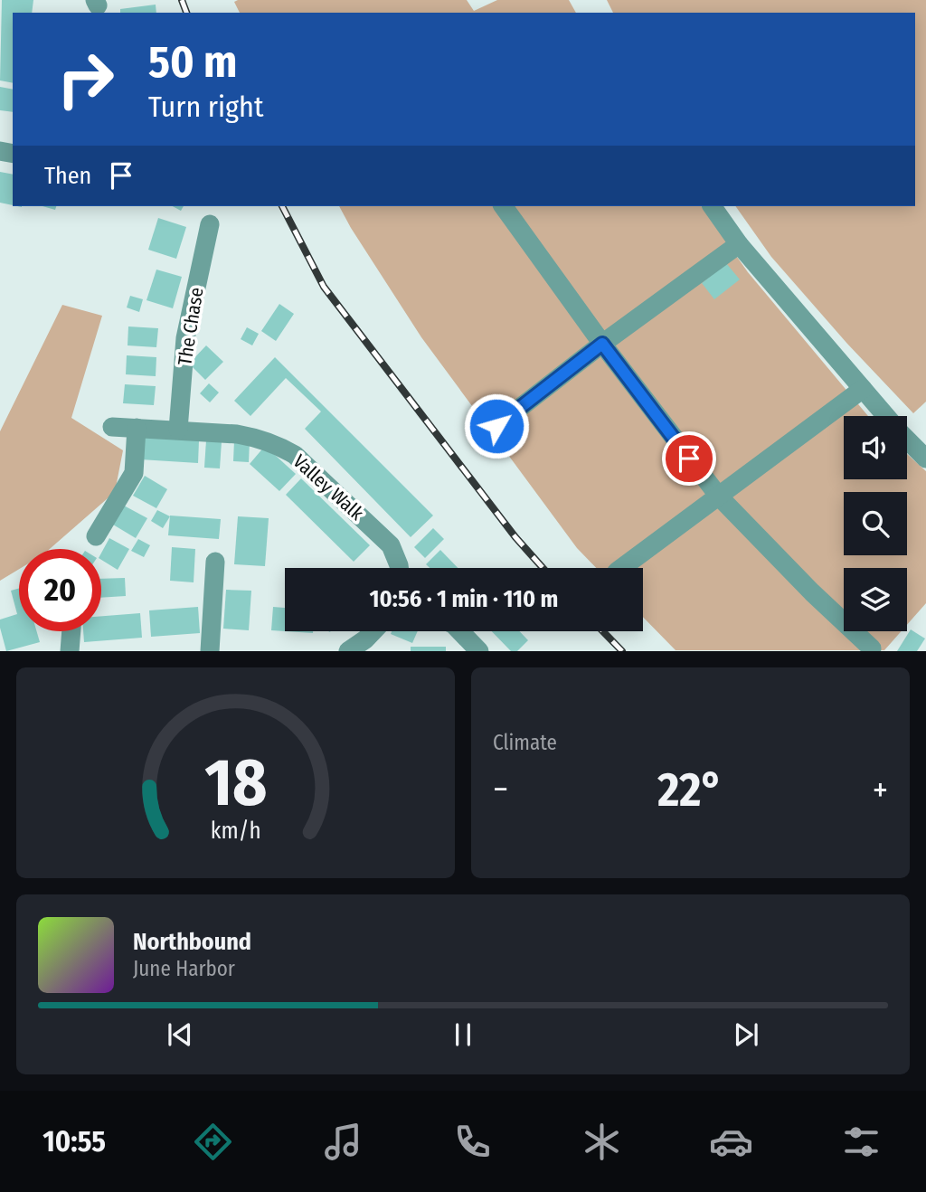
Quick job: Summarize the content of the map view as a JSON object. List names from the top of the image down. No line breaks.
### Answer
{"streets":{"street":["The Chase","Valley Walk"]},"crossings":[["The Chase","Valley Walk"]],"page":{"turn":["50 m","Turn right"],"then":"Then","limit":"20","trip":"10:56 · 1 min · 110 m","tile":"Climate","heat":["−","22°","+"],"song":["Northbound","June Harbor"],"tabs":"10:55","gauge":["18","km/h"]}}
